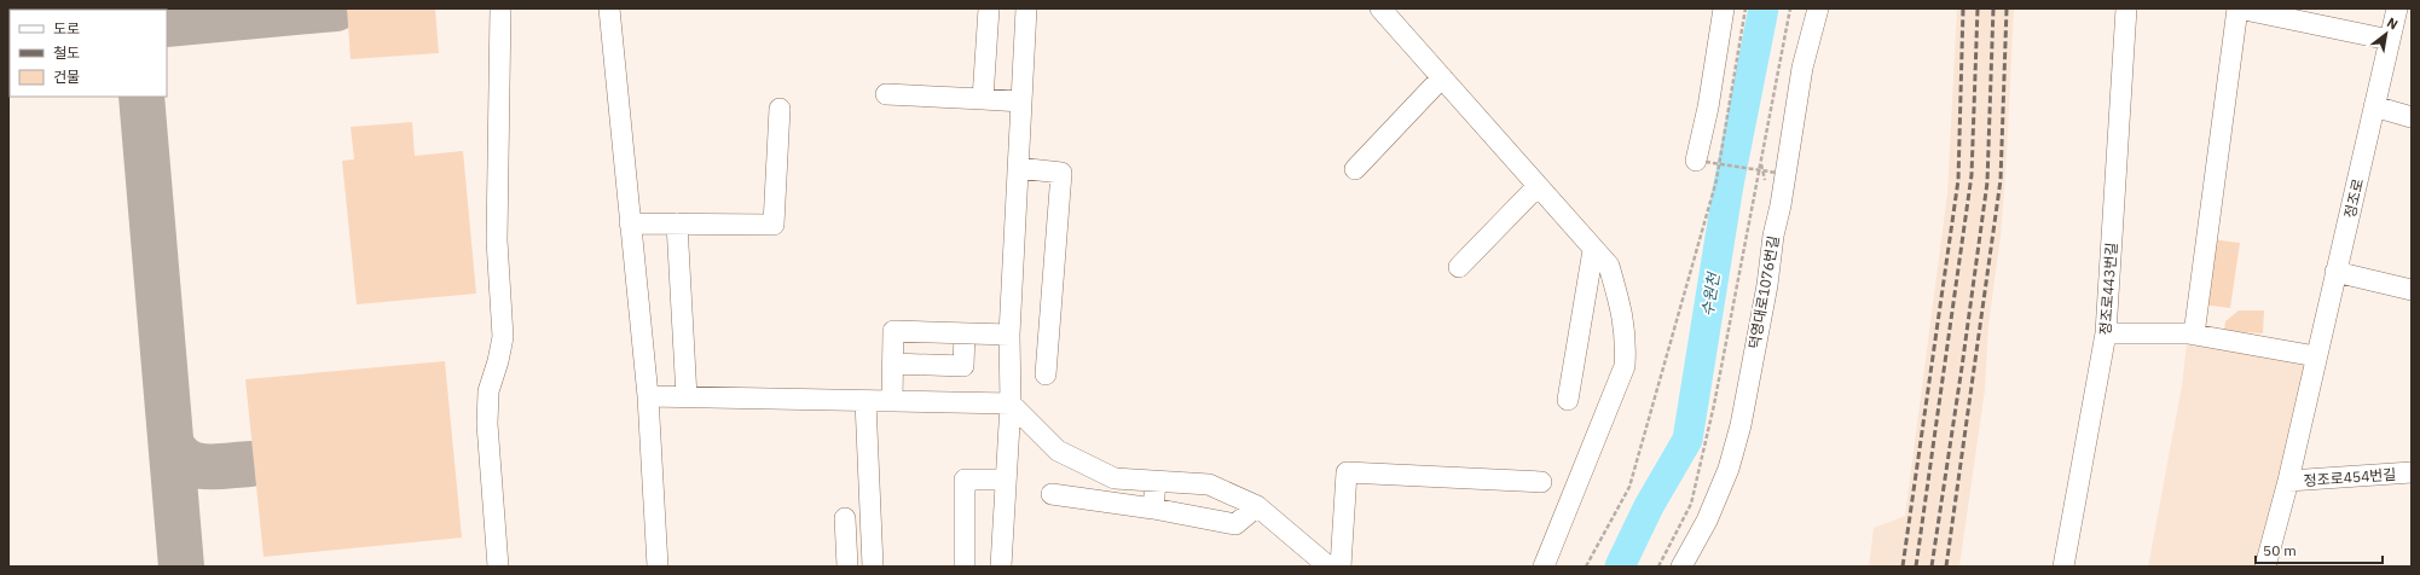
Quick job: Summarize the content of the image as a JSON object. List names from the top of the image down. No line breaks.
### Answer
{"streets":{"street":["정조로","정조로443번길","덕영대로1076번길","정조로454번길"]},"crossings":[["정조로","정조로454번길"]],"water":["수원천"],"legend":["도로","철도","건물"],"scale_bar":"50 m","north":"top right"}
